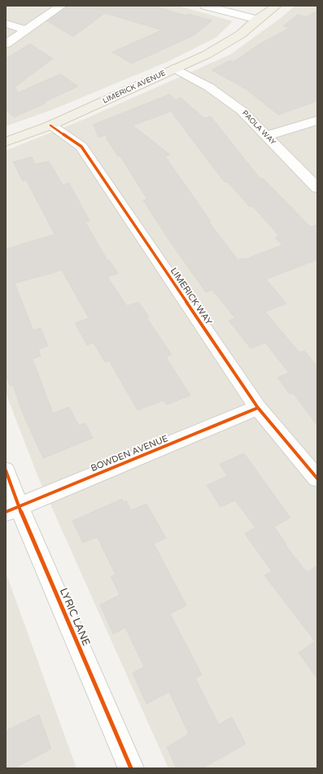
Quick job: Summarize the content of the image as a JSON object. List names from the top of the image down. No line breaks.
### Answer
{"streets":{"main road":["LIMERICK AVENUE"],"street":["PAOLA WAY","LIMERICK WAY","BOWDEN AVENUE","LYRIC LANE"]},"crossings":[["LIMERICK AVENUE","PAOLA WAY"],["LIMERICK AVENUE","LIMERICK WAY"],["LIMERICK WAY","BOWDEN AVENUE"],["BOWDEN AVENUE","LYRIC LANE"]]}
